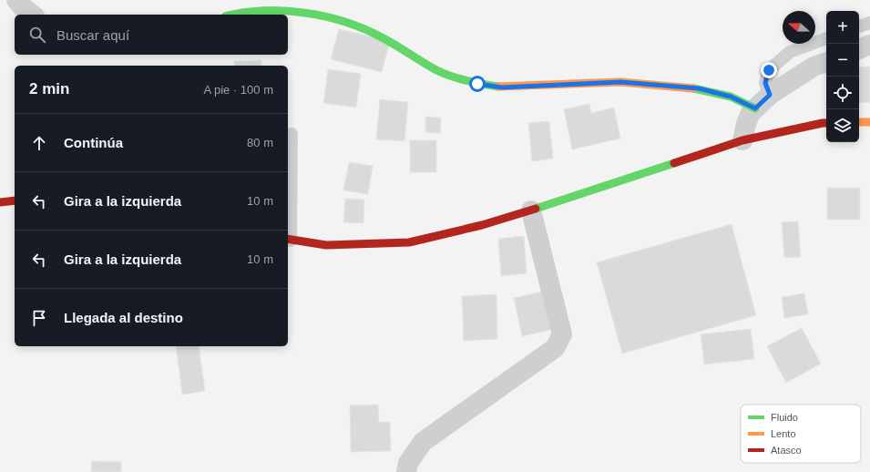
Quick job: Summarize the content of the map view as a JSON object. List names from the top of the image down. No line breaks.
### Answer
{"legend":["Fluido","Lento","Atasco"],"north":"left","page":{"map_buttons":["+","−"],"search":"Buscar aquí","heading":["2 min","A pie · 100 m"],"list":[["Continúa","80 m"],["Gira a la izquierda","10 m"],["Gira a la izquierda","10 m"],"Llegada al destino"]}}
